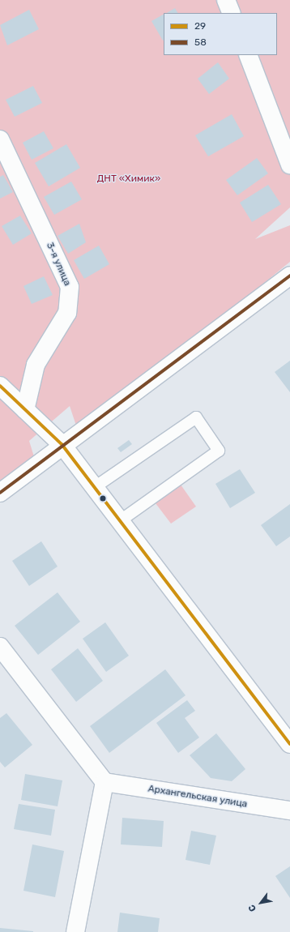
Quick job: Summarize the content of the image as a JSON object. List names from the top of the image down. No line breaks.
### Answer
{"streets":{"street":["3-я улица","Архангельская улица"]},"parks":["ДНТ «Химик»"],"lines":["transit line 58","transit line 29"],"legend":["29","58"],"north":"bottom left"}
